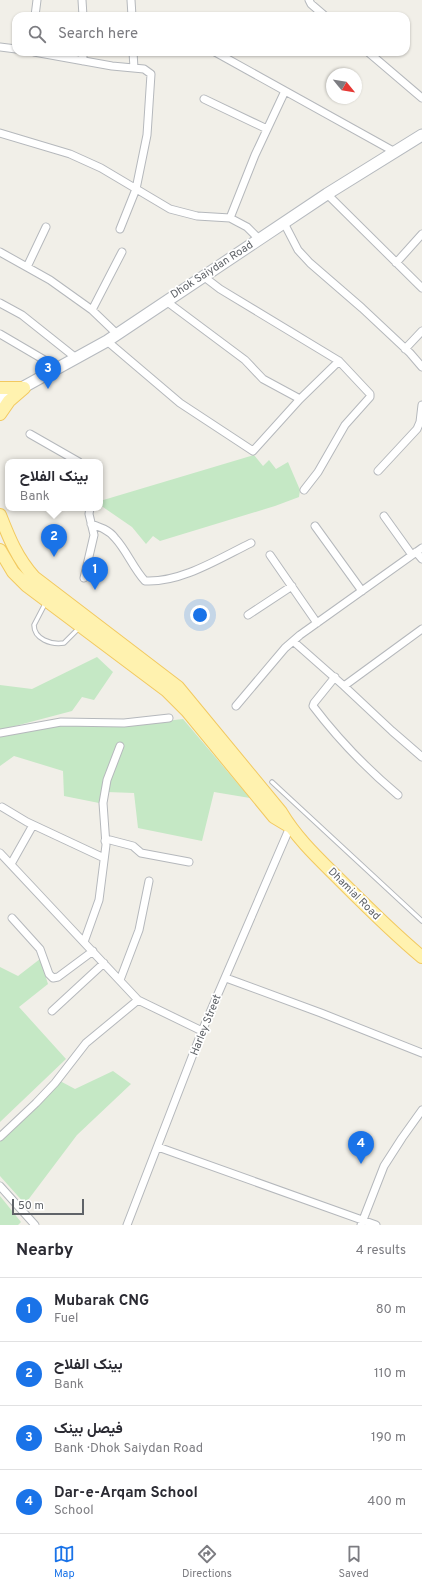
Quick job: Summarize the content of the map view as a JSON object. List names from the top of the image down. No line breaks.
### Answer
{"streets":{"main road":["Dhok Saiydan Road","Dhamial Road"],"street":["Harley Street"]},"crossings":[["Dhamial Road","Harley Street"]],"scale_bar":"50 m","north":"bottom right","page":{"search":"Search here","pins":["3","2","1","4"],"popup":["بینک الفلاح","Bank"],"scale":"50 m","heading":["Nearby","4 results"],"list":[{"mark":"1","name":"Mubarak CNG","note":"Fuel","value":"80 m"},{"mark":"2","name":"بینک الفلاح","note":"Bank","value":"110 m"},{"mark":"3","name":"فیصل بینک","note":"Bank · Dhok Saiydan Road","value":"190 m"},{"mark":"4","name":"Dar-e-Arqam School","note":"School","value":"400 m"}],"nav":["Map","Directions","Saved"]}}
